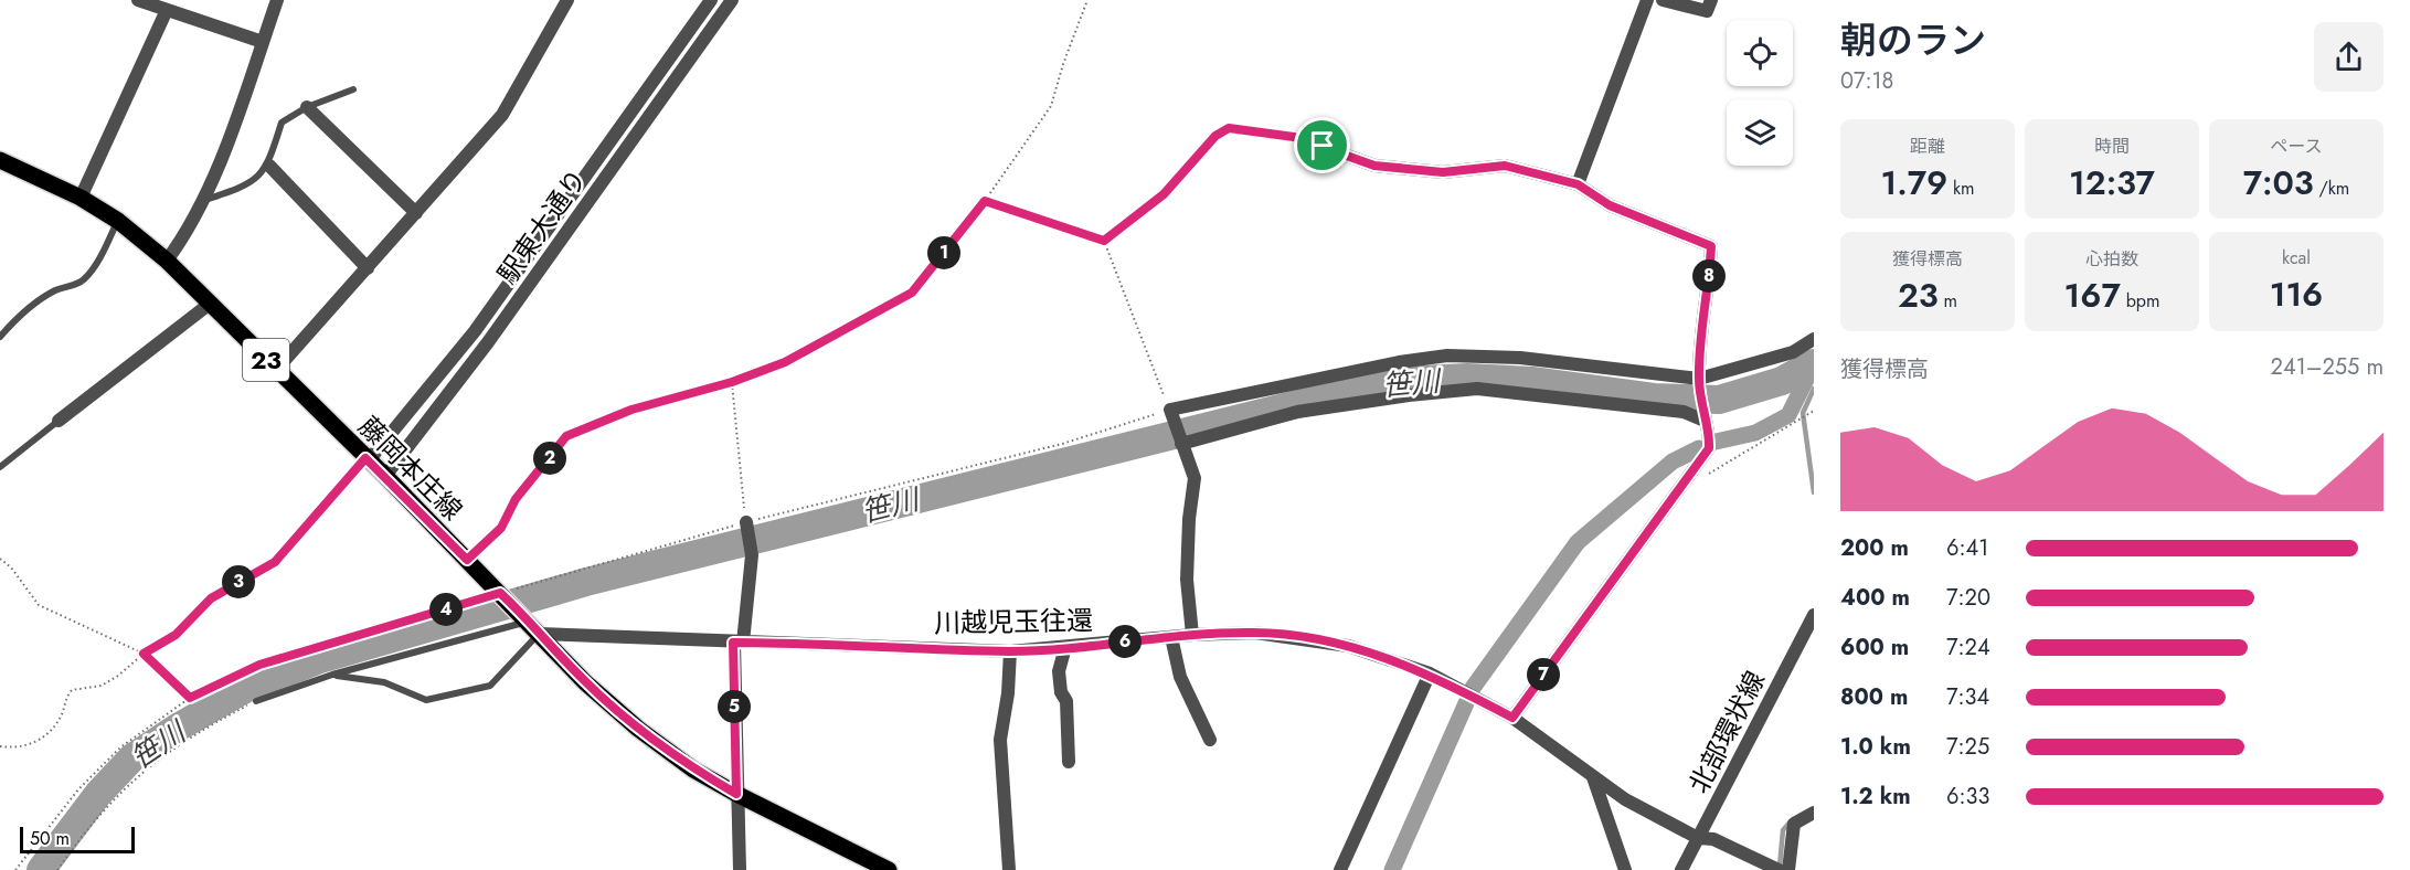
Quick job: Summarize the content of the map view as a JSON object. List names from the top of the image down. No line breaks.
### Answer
{"streets":{"main road":["23","藤岡本庄線"],"street":["駅東大通り","川越児玉往還","北部環状線"]},"crossings":[["駅東大通り","藤岡本庄線"],["藤岡本庄線","川越児玉往還"],["川越児玉往還","北部環状線"]],"water":["笹川"],"scale_bar":"50 m","page":{"heading":["朝のラン","07:18"],"stats":[["距離","1.79 km"],["時間","12:37"],["ペース","7:03 /km"],["獲得標高","23 m"],["心拍数","167 bpm"],["kcal","116"]],"pins":["1","8","2","3","4","6","7","5"],"chart":["獲得標高","241–255 m"],"list":[{"name":"200 m","note":"6:41"},{"name":"400 m","note":"7:20"},{"name":"600 m","note":"7:24"},{"name":"800 m","note":"7:34"},{"name":"1.0 km","note":"7:25"},{"name":"1.2 km","note":"6:33"}],"scale":"50 m"}}
